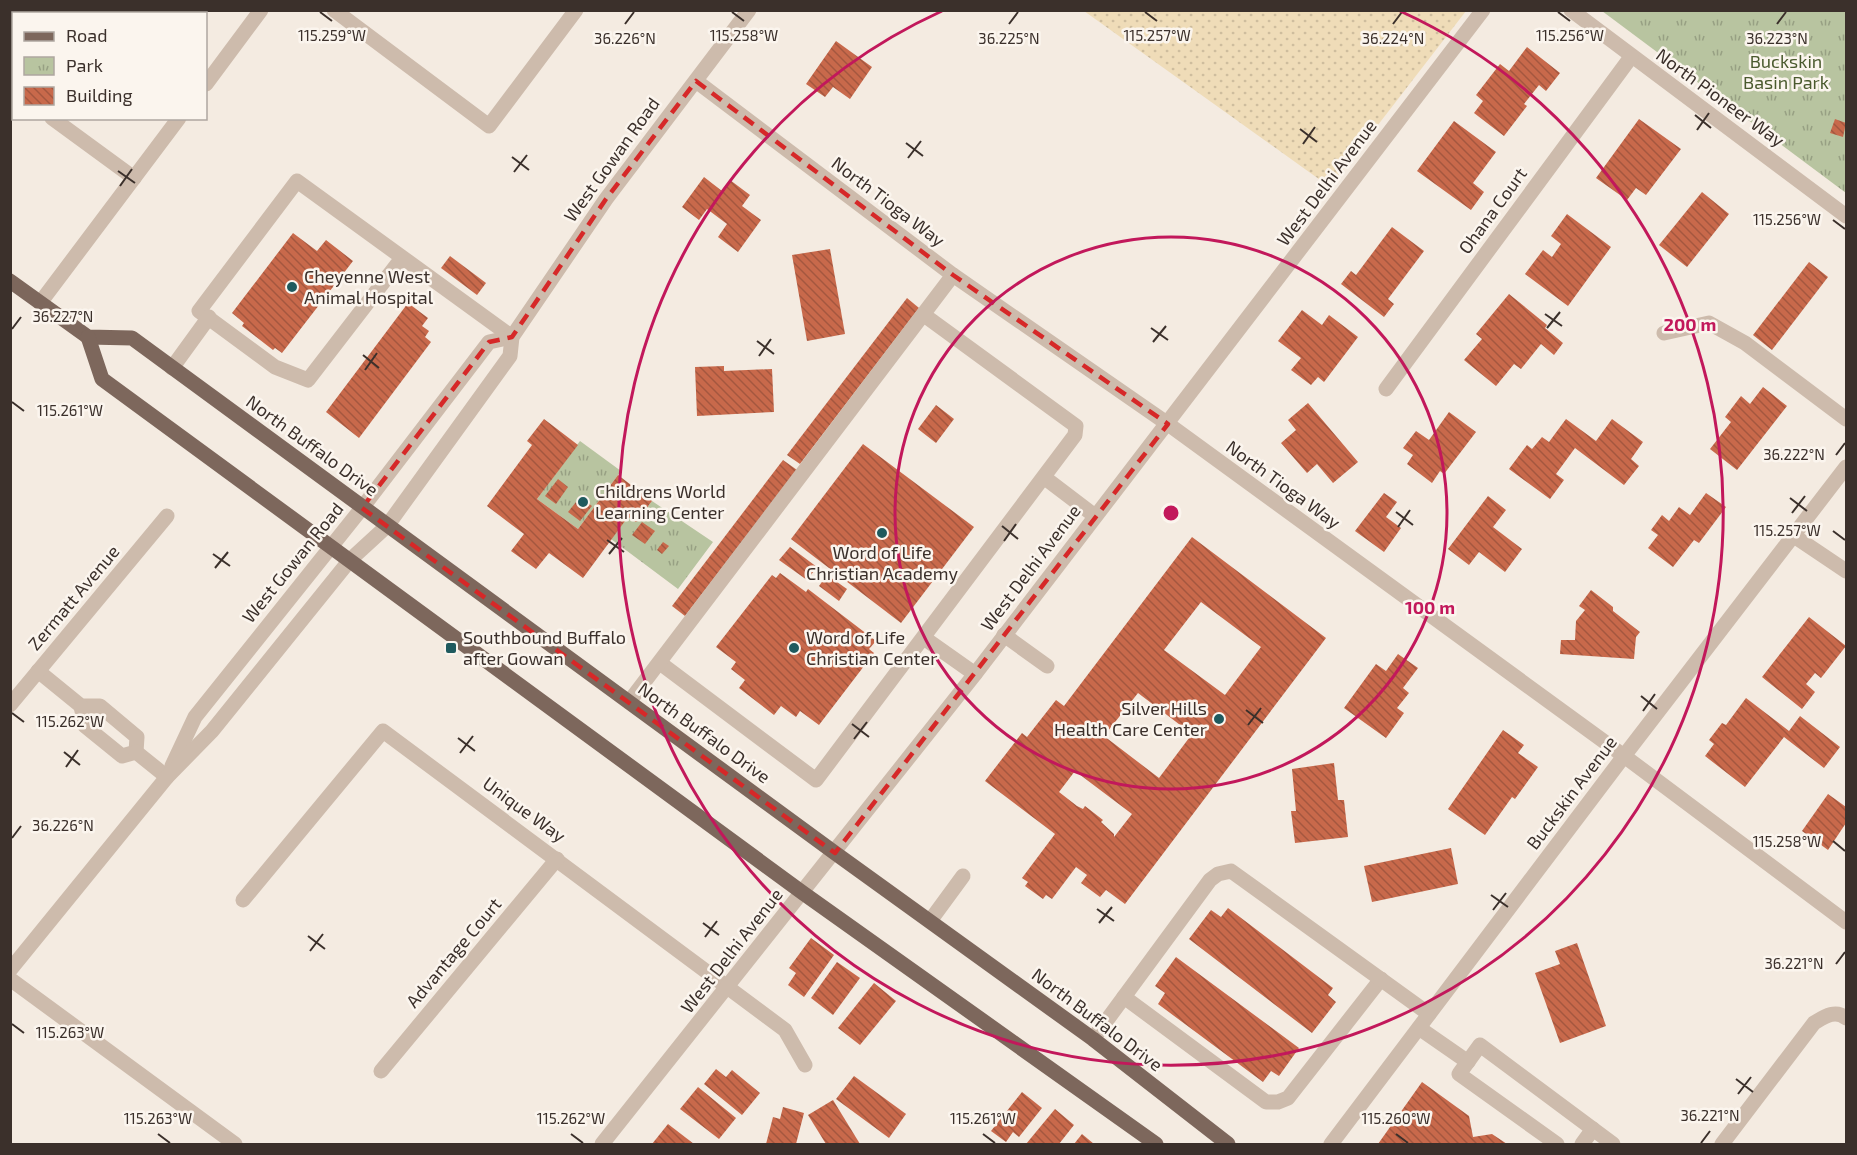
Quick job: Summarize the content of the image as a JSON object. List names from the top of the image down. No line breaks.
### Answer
{"streets":{"main road":["North Buffalo Drive"],"street":["North Pioneer Way","West Gowan Road","West Delhi Avenue","North Tioga Way","Ohana Court","Zermatt Avenue","Buckskin Avenue","Unique Way","Advantage Court"]},"crossings":[["North Pioneer Way","Ohana Court"],["West Gowan Road","North Tioga Way"],["West Gowan Road","North Buffalo Drive"],["West Delhi Avenue","North Tioga Way"],["West Delhi Avenue","North Buffalo Drive"],["West Delhi Avenue","Unique Way"],["North Tioga Way","Buckskin Avenue"],["Unique Way","Advantage Court"]],"parks":["Buckskin Basin Park"],"places":{"other":["Cheyenne West Animal Hospital","Childrens World Learning Center","Word of Life Christian Academy","Word of Life Christian Center","Silver Hills Health Care Center"],"transit":["Southbound Buffalo after Gowan"]},"legend":["Road","Park","Building"],"coordinates":["115.259°W","115.258°W","115.257°W","115.256°W","36.226°N","36.225°N","36.224°N","36.223°N","36.227°N","115.261°W","36.222°N","115.262°W","36.221°N","115.263°W","115.260°W"],"rings":["200 m","100 m"]}
